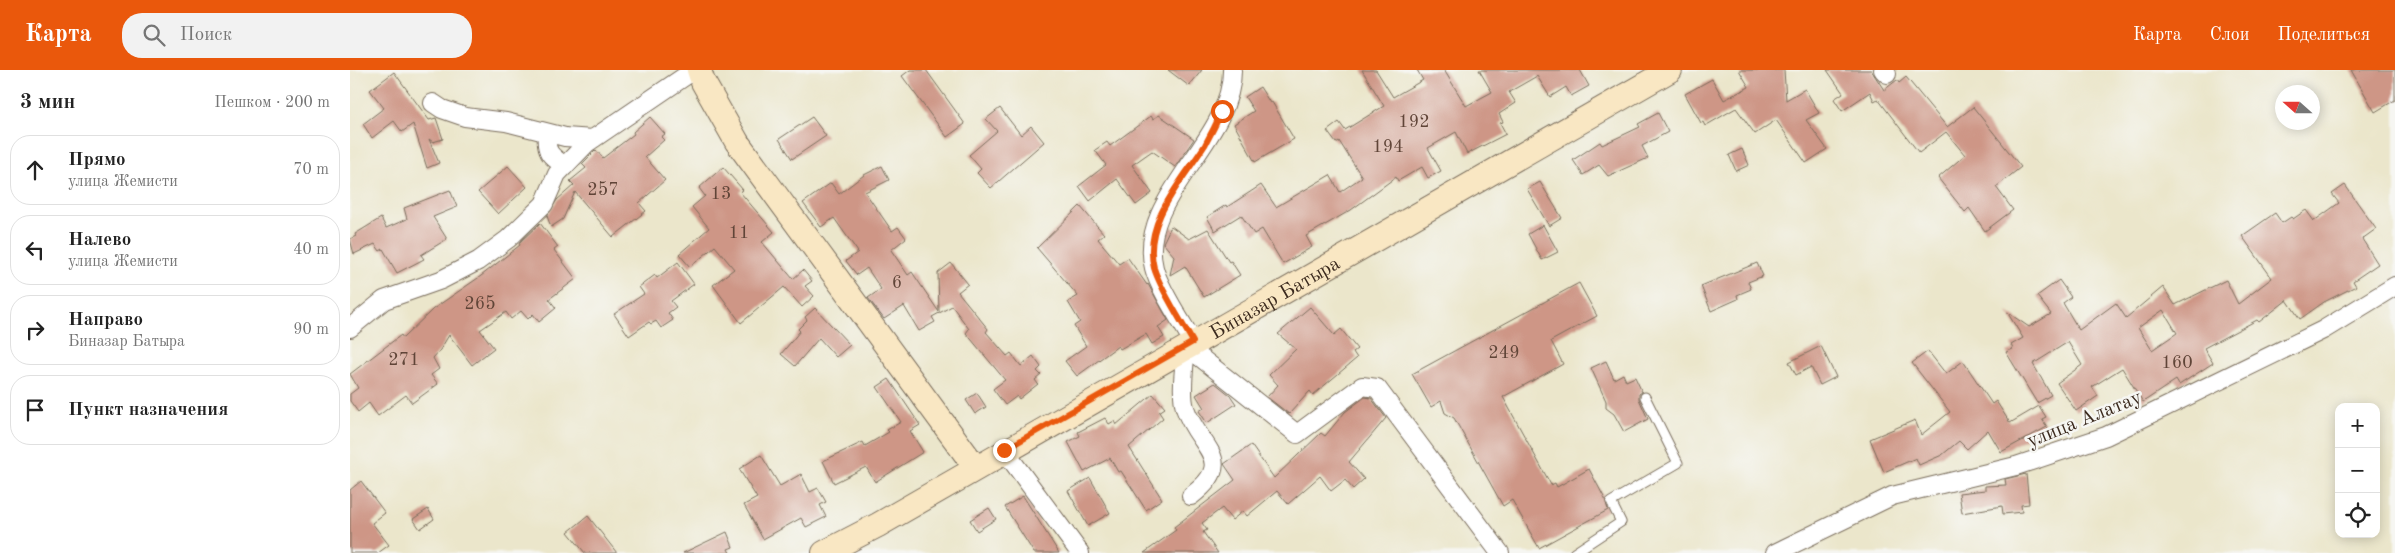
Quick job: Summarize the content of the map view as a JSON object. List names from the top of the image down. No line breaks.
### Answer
{"streets":{"street":["Биназар Батыра","улица Алатау"]},"house_numbers":["192","194","257","13","11","6","265","249","271","160"],"north":"left","page":{"header":"Карта","search":"Поиск","nav":["Карта","Слои","Поделиться"],"heading":["3 мин","Пешком · 200 m"],"list":[["Прямо","улица Жемисти","70 m"],["Налево","улица Жемисти","40 m"],["Направо","Биназар Батыра","90 m"],"Пункт назначения"],"map_buttons":["+","−"]}}
